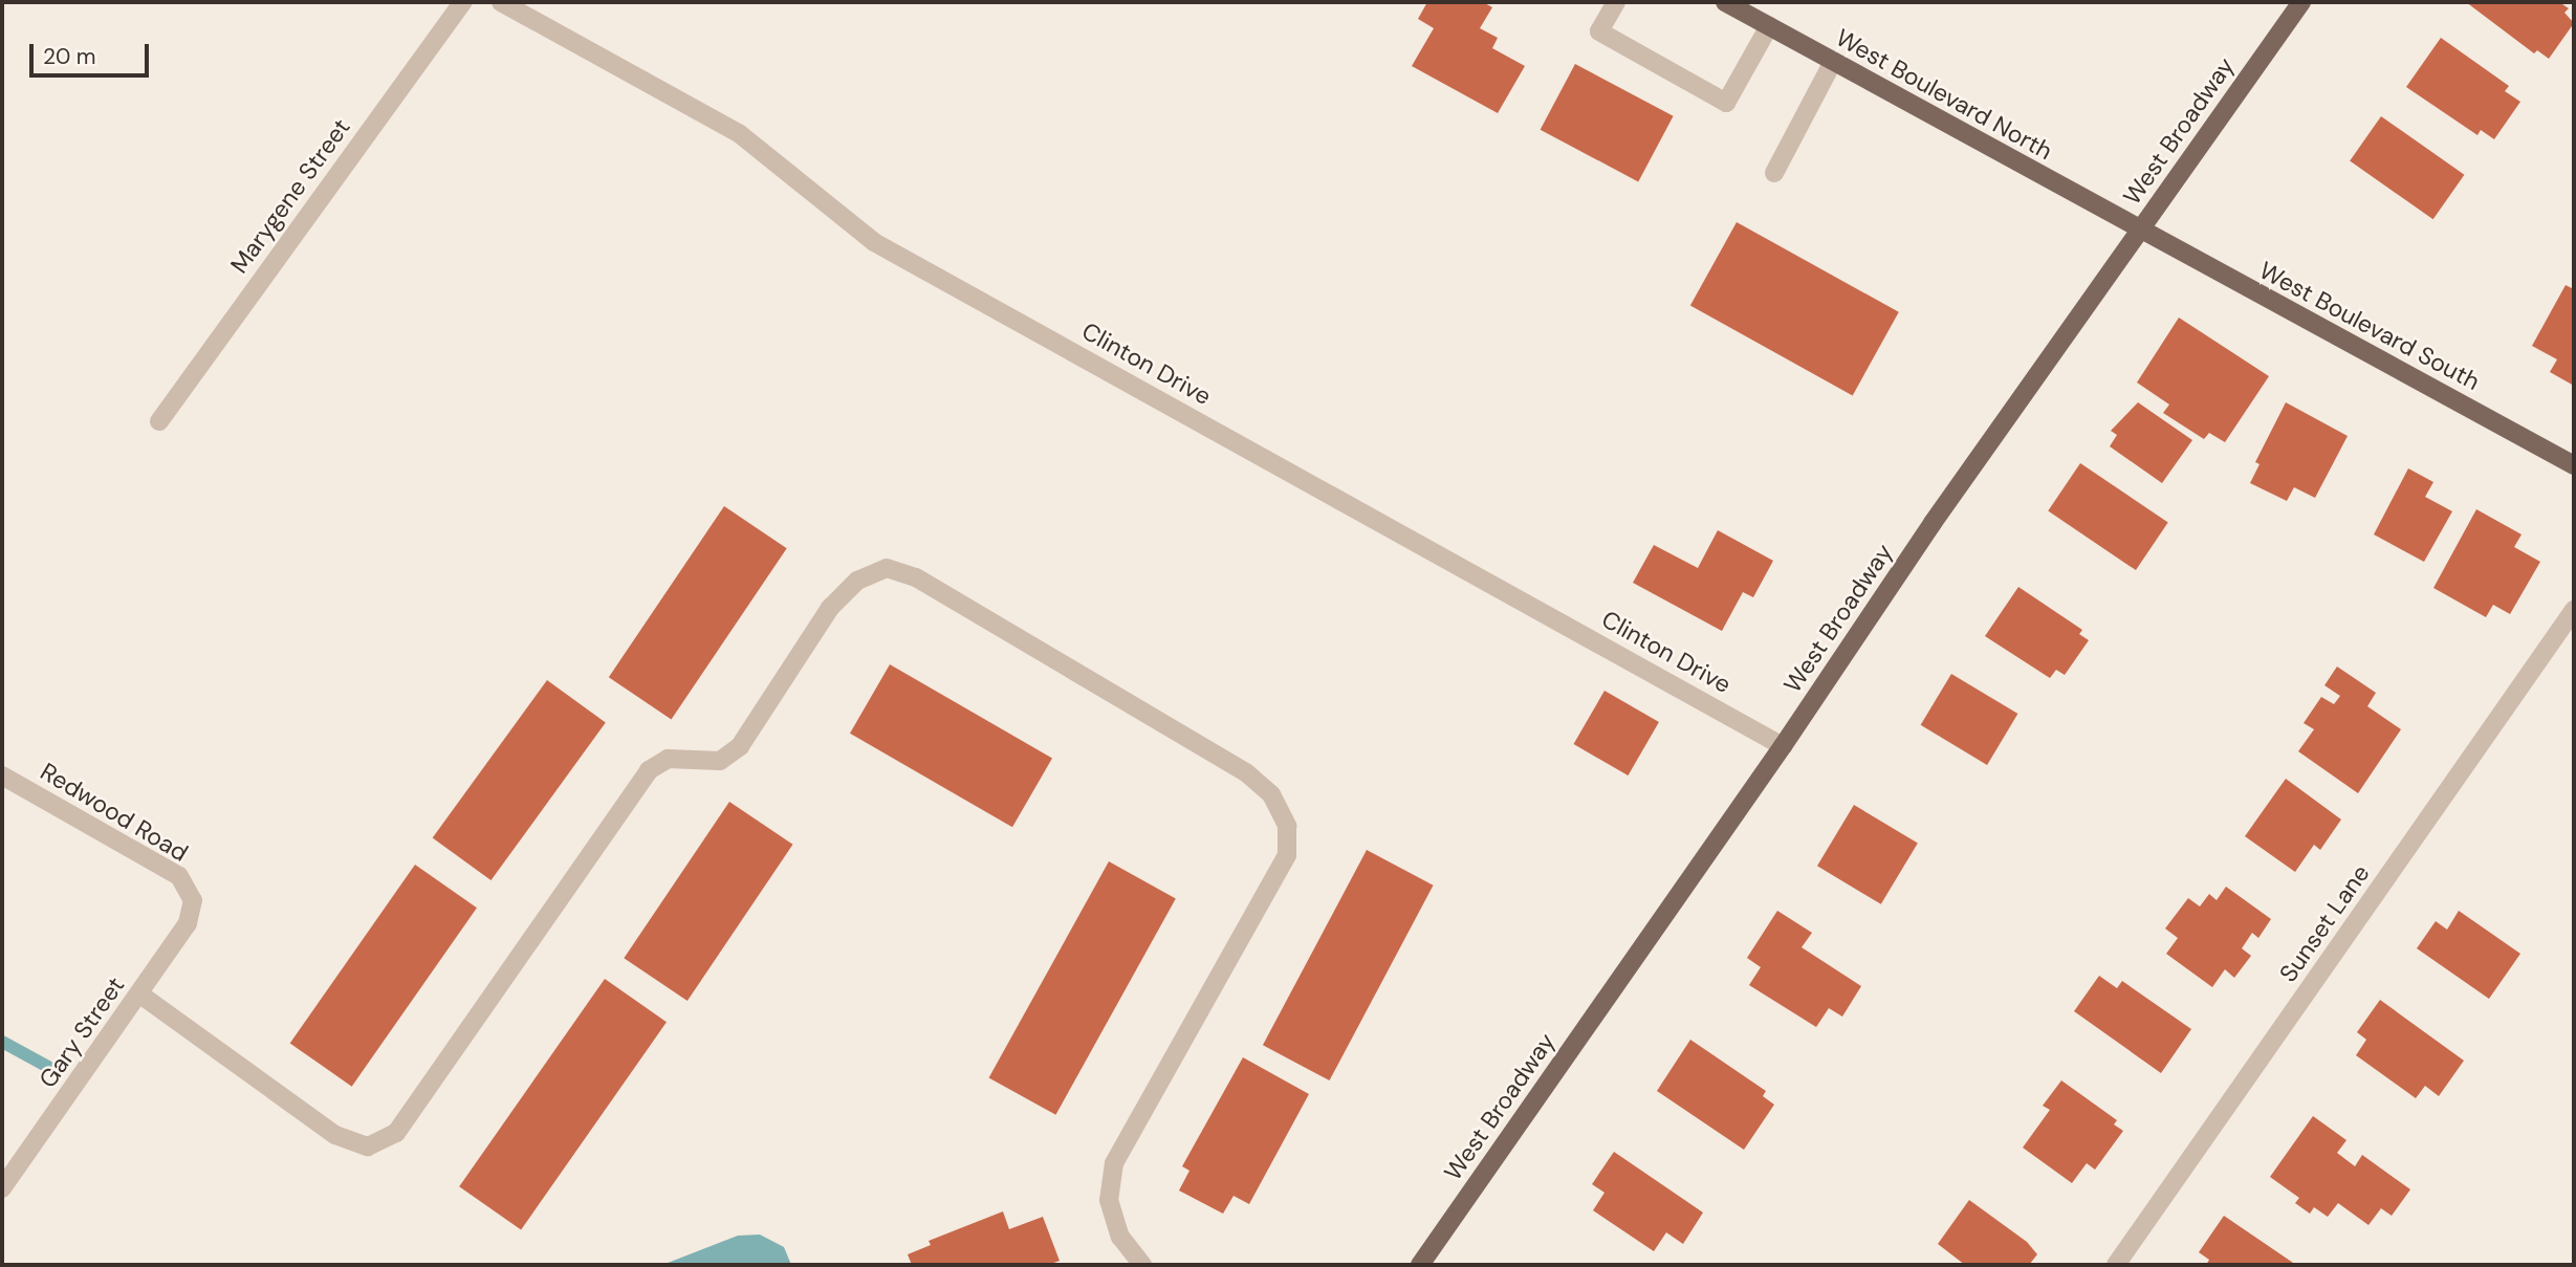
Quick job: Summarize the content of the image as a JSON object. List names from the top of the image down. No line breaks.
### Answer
{"streets":{"main road":["West Boulevard North","West Broadway","West Boulevard South"],"street":["Marygene Street","Clinton Drive","Redwood Road","Sunset Lane","Gary Street"]},"crossings":[["West Boulevard North","West Broadway"],["West Boulevard North","West Boulevard South"],["West Broadway","West Boulevard South"],["West Broadway","Clinton Drive"],["Redwood Road","Gary Street"]],"scale_bar":"20 m"}
